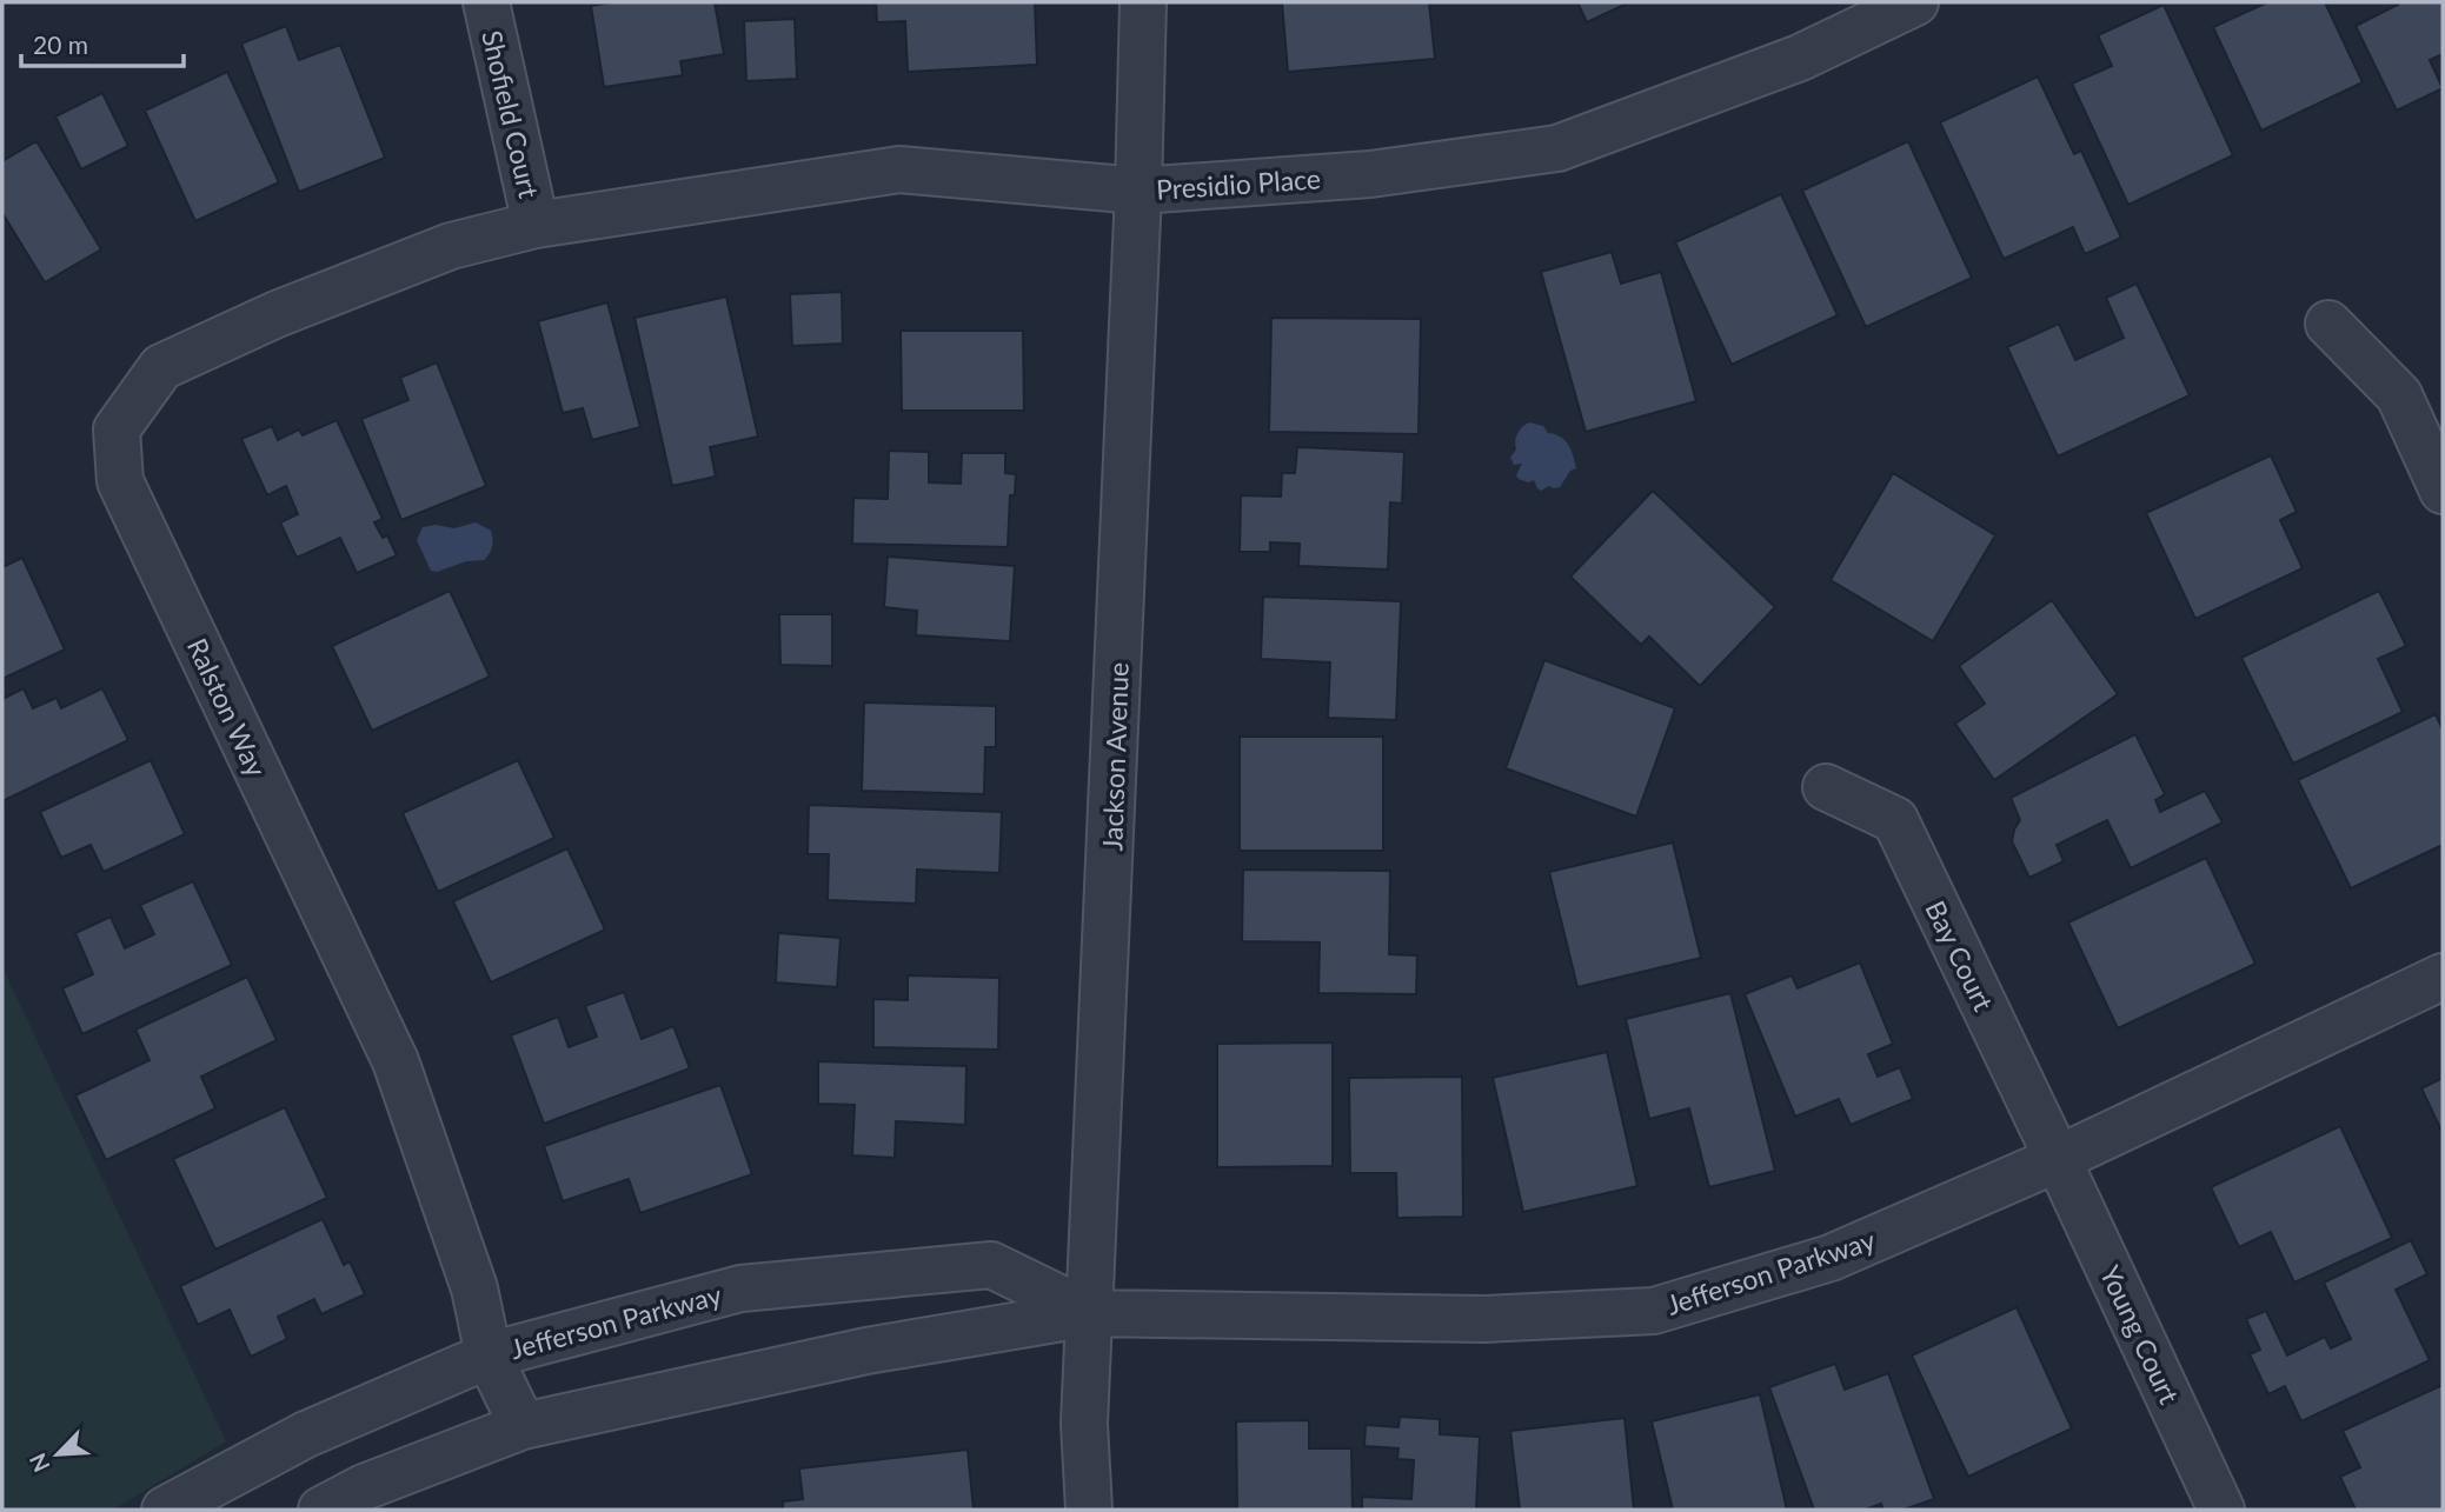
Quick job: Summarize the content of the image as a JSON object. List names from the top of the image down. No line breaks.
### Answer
{"streets":{"street":["Shofield Court","Presidio Place","Ralston Way","Jackson Avenue","Bay Court","Jefferson Parkway","Young Court"]},"crossings":[["Shofield Court","Presidio Place"],["Shofield Court","Ralston Way"],["Presidio Place","Ralston Way"],["Presidio Place","Jackson Avenue"],["Ralston Way","Jefferson Parkway"],["Jackson Avenue","Jefferson Parkway"],["Bay Court","Jefferson Parkway"],["Bay Court","Young Court"],["Jefferson Parkway","Young Court"]],"scale_bar":"20 m","north":"bottom left"}
